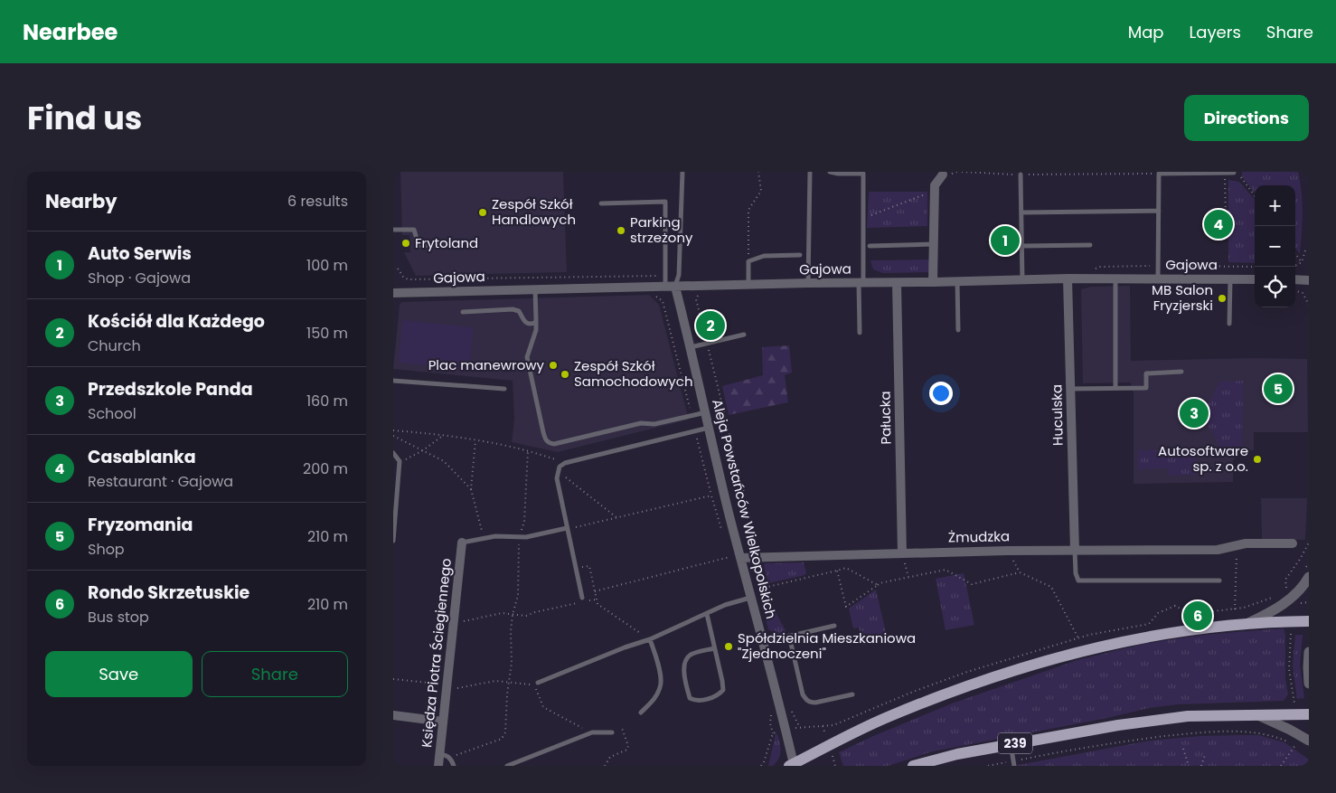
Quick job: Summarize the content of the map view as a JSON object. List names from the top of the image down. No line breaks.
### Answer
{"streets":{"main road":["239"],"street":["Gajowa","Huculska","Pałucka","Aleja Powstańców Wielkopolskich","Żmudzka","Księdza Piotra Ściegiennego"]},"crossings":[["Gajowa","Huculska"],["Gajowa","Pałucka"],["Gajowa","Aleja Powstańców Wielkopolskich"],["Huculska","Żmudzka"],["Pałucka","Żmudzka"],["Aleja Powstańców Wielkopolskich","Żmudzka"]],"places":["Zespół Szkół Handlowych","Parking strzeżony","Frytoland","MB Salon Fryzjerski","Plac manewrowy","Zespół Szkół Samochodowych","Autosoftware sp. z o.o.","Spółdzielnia Mieszkaniowa \"Zjednoczeni\""],"page":{"header":"Nearbee","nav":["Map","Layers","Share"],"title":"Find us","buttons":["Directions",["Save","Share"]],"heading":["Nearby","6 results"],"map_buttons":["+","−"],"pins":["4","1","2","5","3","6"],"list":[{"mark":"1","name":"Auto Serwis","note":"Shop · Gajowa","value":"100 m"},{"mark":"2","name":"Kościół dla Każdego","note":"Church","value":"150 m"},{"mark":"3","name":"Przedszkole Panda","note":"School","value":"160 m"},{"mark":"4","name":"Casablanka","note":"Restaurant · Gajowa","value":"200 m"},{"mark":"5","name":"Fryzomania","note":"Shop","value":"210 m"},{"mark":"6","name":"Rondo Skrzetuskie","note":"Bus stop","value":"210 m"}]}}
